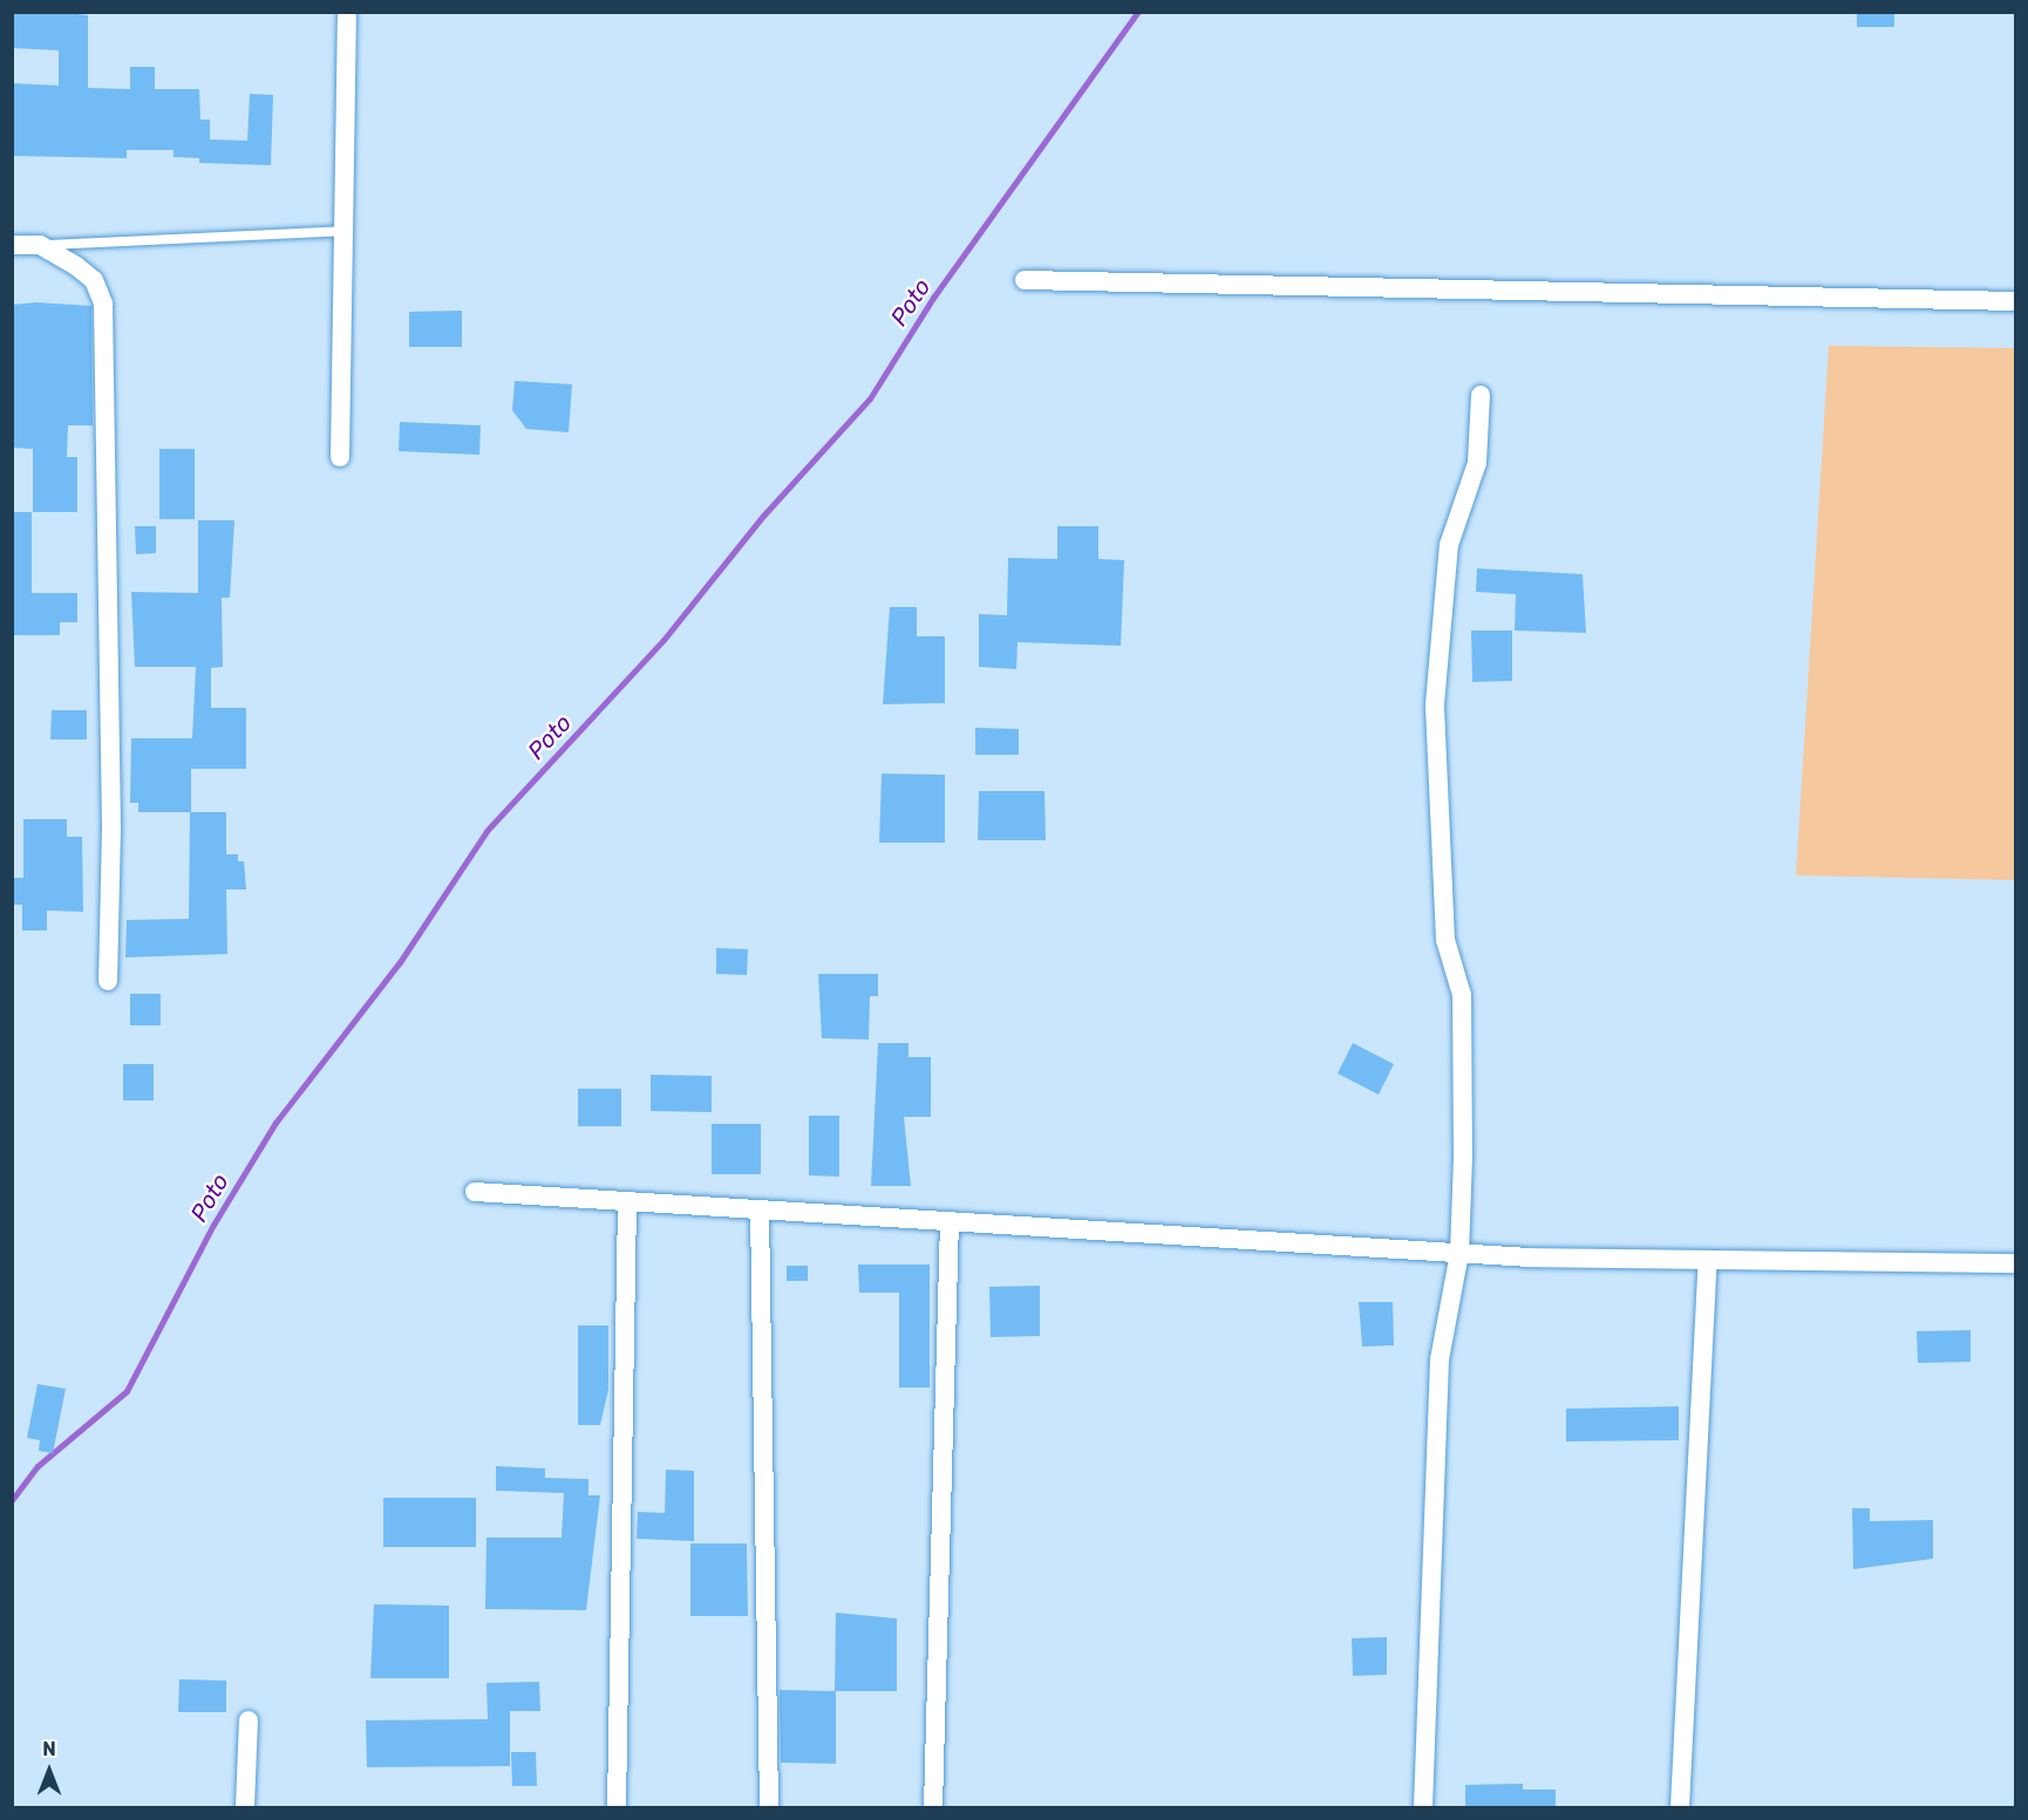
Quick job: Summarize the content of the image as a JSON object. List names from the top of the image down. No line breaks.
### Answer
{"water":["Poto"],"north":"top"}
